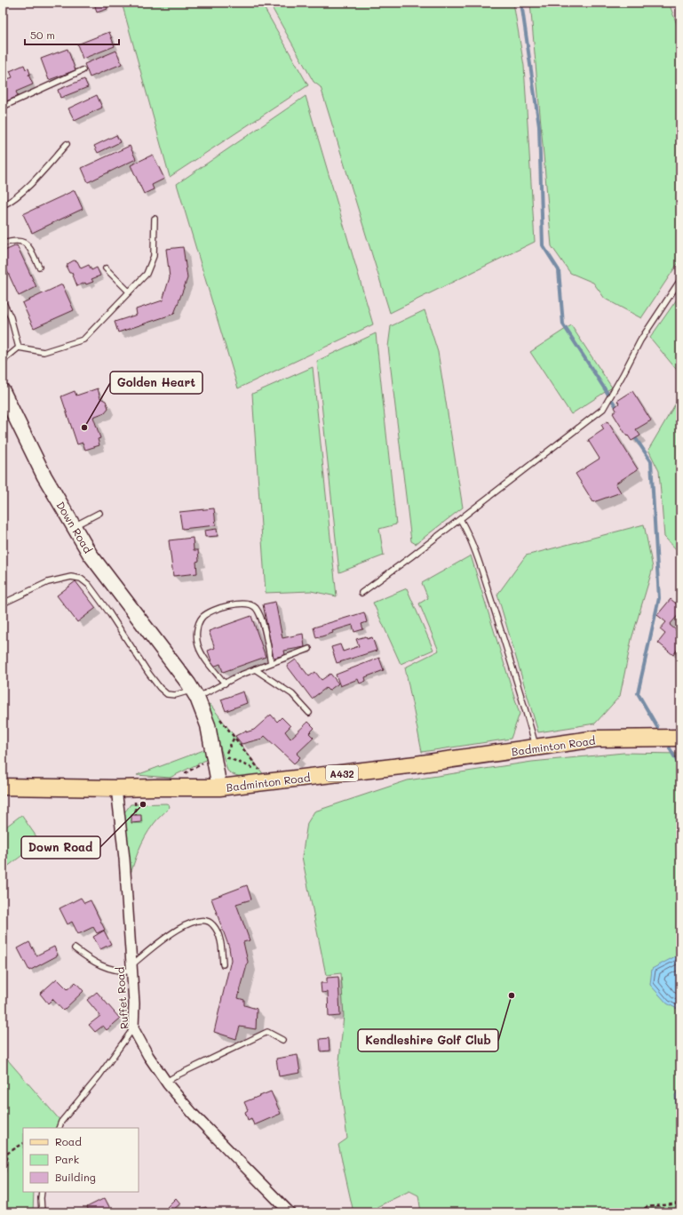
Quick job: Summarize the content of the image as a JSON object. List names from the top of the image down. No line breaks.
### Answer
{"streets":{"main road":["Badminton Road","A432"],"street":["Down Road","Ruffet Road"]},"crossings":[["Down Road","Badminton Road"],["Badminton Road","Ruffet Road"]],"places":["Golden Heart","Down Road","Kendleshire Golf Club"],"legend":["Road","Park","Building"],"scale_bar":"50 m"}
